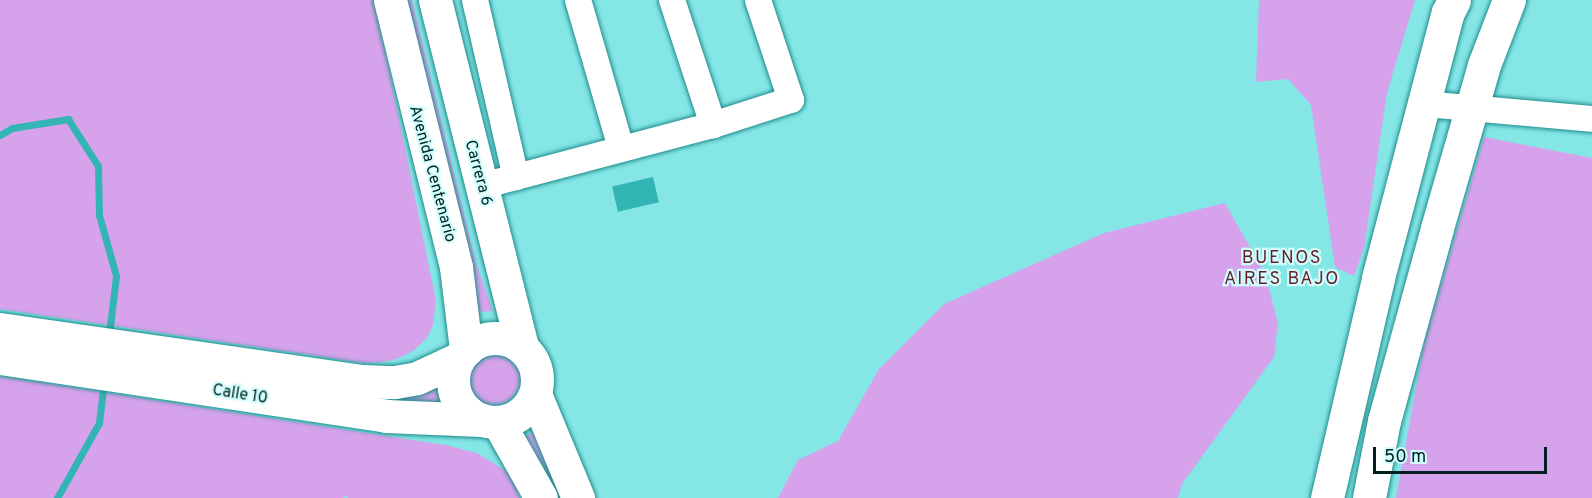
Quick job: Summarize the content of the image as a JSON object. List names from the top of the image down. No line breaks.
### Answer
{"streets":{"main road":["Carrera 6","Avenida Centenario","Calle 10"]},"crossings":[["Carrera 6","Avenida Centenario"],["Carrera 6","Calle 10"],["Avenida Centenario","Calle 10"]],"districts":["BUENOS AIRES BAJO"],"scale_bar":"50 m"}
